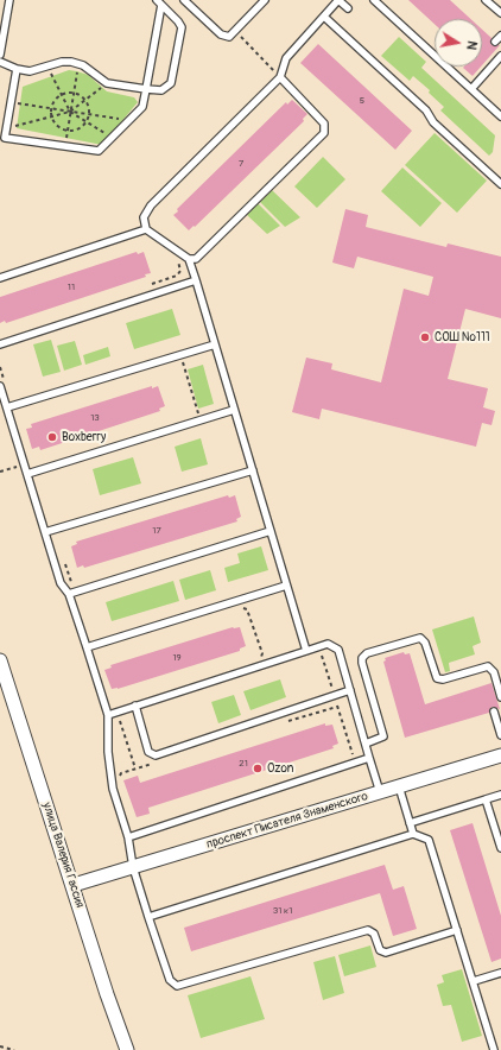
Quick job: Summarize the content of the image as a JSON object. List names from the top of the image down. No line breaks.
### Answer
{"streets":{"street":["проспект Писателя Знаменского","улица Валерия Гассия"]},"crossings":[["проспект Писателя Знаменского","улица Валерия Гассия"]],"places":["СОШ №111","Boxberry","Ozon"],"house_numbers":["5","7","11","13","17","19","21","31 к1"],"north":"right"}
